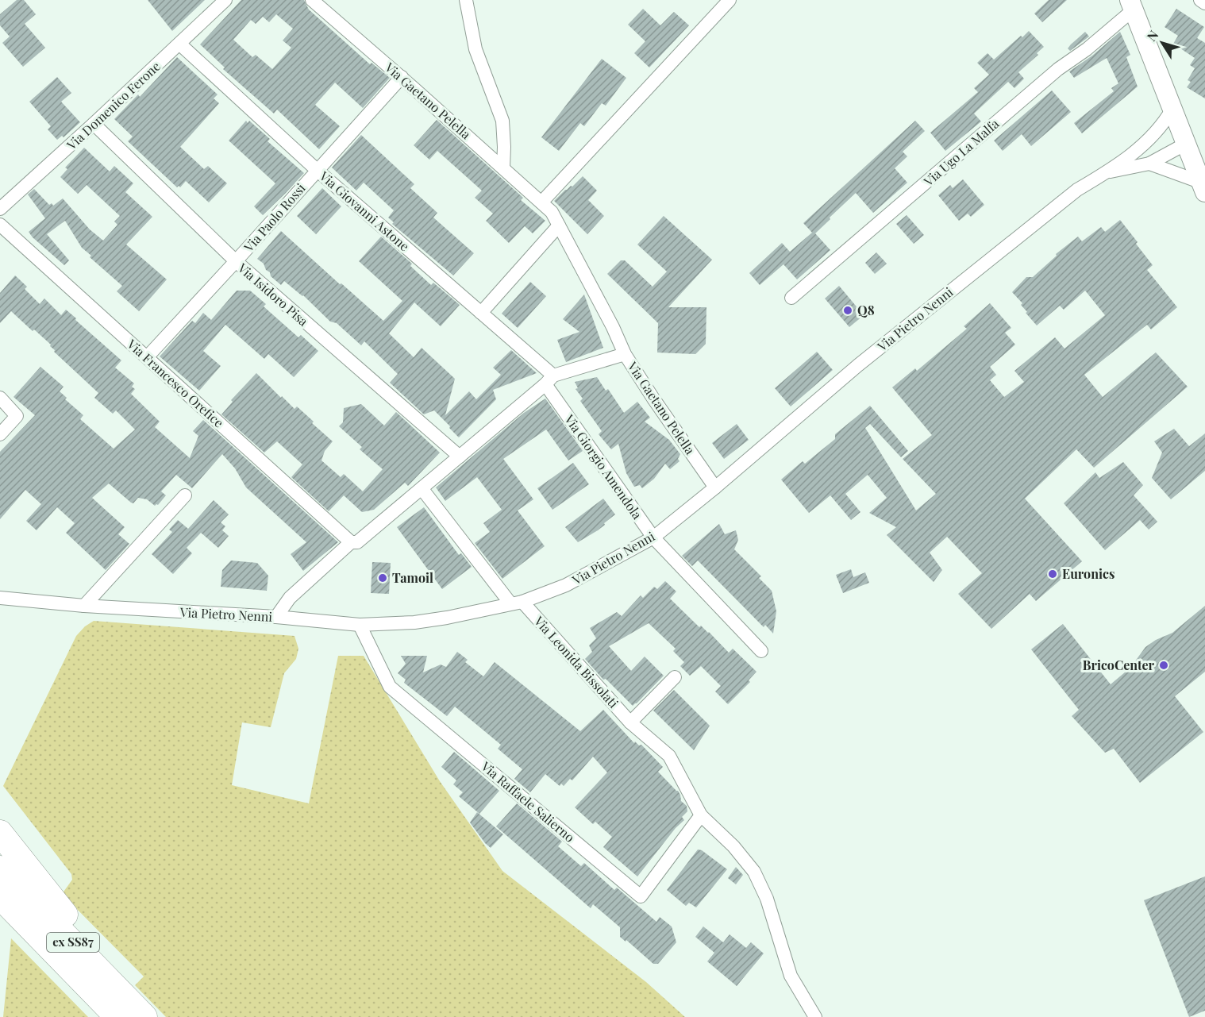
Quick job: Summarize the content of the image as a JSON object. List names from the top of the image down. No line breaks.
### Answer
{"streets":{"highway":["ex SS87"],"street":["Via Gaetano Pelella","Via Domenico Ferone","Via Ugo La Malfa","Via Giovanni Astone","Via Paolo Rossi","Via Isidoro Pisa","Via Pietro Nenni","Via Francesco Orefice","Via Giorgio Amendola","Via Leonida Bissolati","Via Raffaele Salierno"]},"crossings":[["Via Gaetano Pelella","Via Paolo Rossi"],["Via Gaetano Pelella","Via Pietro Nenni"],["Via Domenico Ferone","Via Giovanni Astone"],["Via Domenico Ferone","Via Isidoro Pisa"],["Via Giovanni Astone","Via Paolo Rossi"],["Via Giovanni Astone","Via Giorgio Amendola"],["Via Paolo Rossi","Via Isidoro Pisa"],["Via Paolo Rossi","Via Francesco Orefice"],["Via Pietro Nenni","Via Giorgio Amendola"],["Via Pietro Nenni","Via Leonida Bissolati"],["Via Pietro Nenni","Via Raffaele Salierno"],["Via Leonida Bissolati","Via Raffaele Salierno"]],"places":["Q8","Euronics","Tamoil","BricoCenter"],"north":"top left"}
